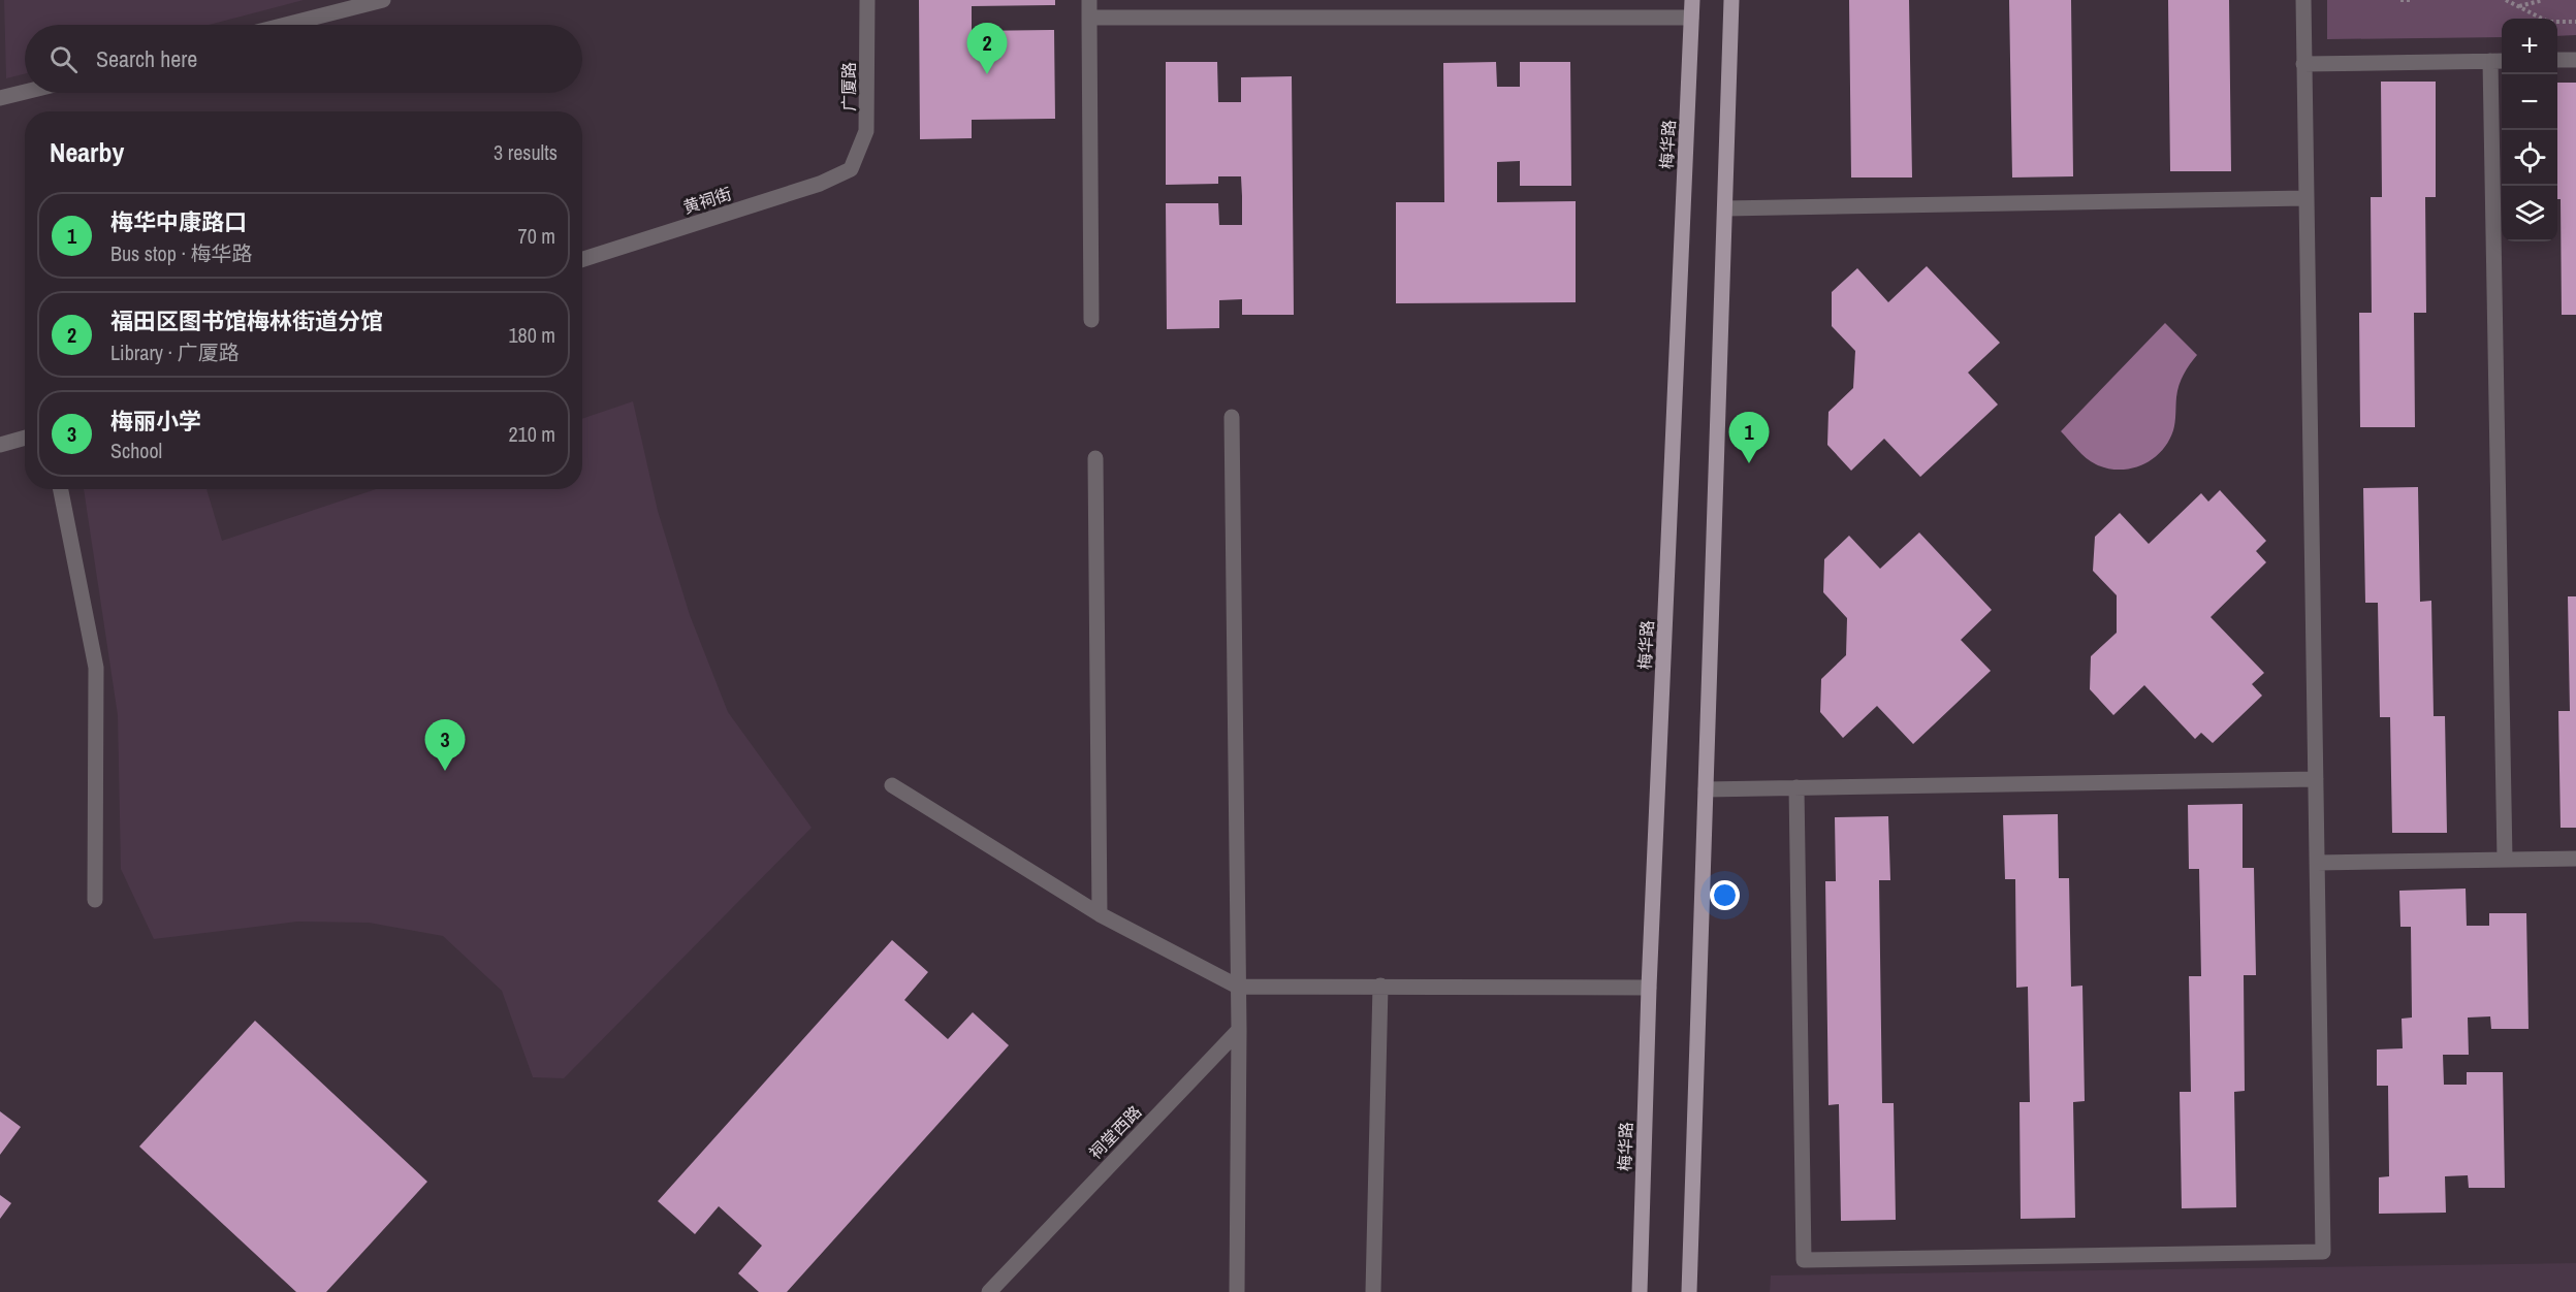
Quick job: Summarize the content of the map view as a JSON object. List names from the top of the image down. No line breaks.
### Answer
{"streets":{"main road":["梅华路"],"street":["广厦路","黄祠街","祠堂西路"]},"crossings":[["广厦路","黄祠街"]],"page":{"map_buttons":["+","−"],"pins":["2","1","3"],"search":"Search here","heading":["Nearby","3 results"],"list":[{"mark":"1","name":"梅华中康路口","note":"Bus stop · 梅华路","value":"70 m"},{"mark":"2","name":"福田区图书馆梅林街道分馆","note":"Library · 广厦路","value":"180 m"},{"mark":"3","name":"梅丽小学","note":"School","value":"210 m"}]}}
